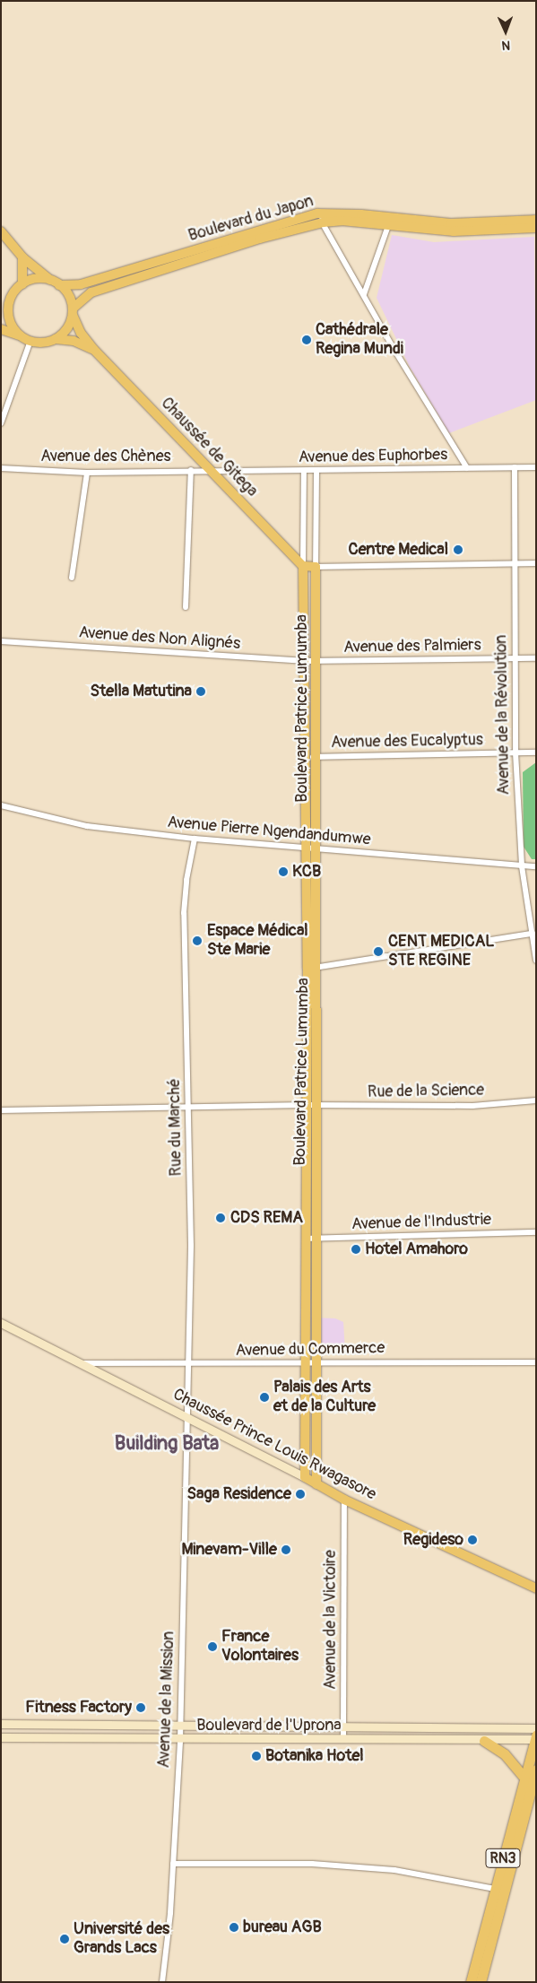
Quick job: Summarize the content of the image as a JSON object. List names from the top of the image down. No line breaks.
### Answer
{"streets":{"highway":["RN3"],"main road":["Boulevard du Japon","Chaussée de Gitega","Boulevard Patrice Lumumba","Chaussée Prince Louis Rwagasore"],"street":["Avenue des Chènes","Avenue des Euphorbes","Avenue des Non Alignés","Avenue des Palmiers","Avenue de la Révolution","Avenue des Eucalyptus","Avenue Pierre Ngendandumwe","Rue de la Science","Rue du Marché","Avenue de l'Industrie","Avenue du Commerce","Avenue de la Victoire","Avenue de la Mission","Boulevard de l'Uprona"]},"crossings":[["Boulevard du Japon","Chaussée de Gitega"],["Chaussée de Gitega","Avenue des Chènes"],["Chaussée de Gitega","Avenue des Euphorbes"],["Chaussée de Gitega","Boulevard Patrice Lumumba"],["Avenue des Chènes","Avenue des Euphorbes"],["Avenue des Euphorbes","Boulevard Patrice Lumumba"],["Avenue des Euphorbes","Avenue de la Révolution"],["Avenue des Non Alignés","Avenue des Palmiers"],["Avenue des Non Alignés","Boulevard Patrice Lumumba"],["Avenue des Palmiers","Boulevard Patrice Lumumba"],["Avenue des Palmiers","Avenue de la Révolution"],["Boulevard Patrice Lumumba","Avenue des Eucalyptus"],["Boulevard Patrice Lumumba","Avenue Pierre Ngendandumwe"],["Boulevard Patrice Lumumba","Rue de la Science"],["Boulevard Patrice Lumumba","Avenue de l'Industrie"],["Boulevard Patrice Lumumba","Avenue du Commerce"],["Boulevard Patrice Lumumba","Chaussée Prince Louis Rwagasore"],["Avenue de la Révolution","Avenue des Eucalyptus"],["Avenue de la Révolution","Avenue Pierre Ngendandumwe"],["Avenue Pierre Ngendandumwe","Rue du Marché"],["Rue de la Science","Rue du Marché"],["Rue du Marché","Avenue du Commerce"],["Rue du Marché","Chaussée Prince Louis Rwagasore"],["Rue du Marché","Avenue de la Mission"],["Avenue du Commerce","Chaussée Prince Louis Rwagasore"],["Chaussée Prince Louis Rwagasore","Avenue de la Victoire"],["Chaussée Prince Louis Rwagasore","Avenue de la Mission"],["Avenue de la Victoire","Boulevard de l'Uprona"],["Avenue de la Mission","Boulevard de l'Uprona"],["Boulevard de l'Uprona","RN3"]],"districts":["Building Bata"],"places":["Cathédrale Regina Mundi","Centre Medical","Stella Matutina","KCB","Espace Médical Ste Marie","CENT MEDICAL STE REGINE","CDS REMA","Hotel Amahoro","Palais des Arts et de la Culture","Saga Residence","Regideso","Minevam-Ville","France Volontaires","Fitness Factory","Botanika Hotel","bureau AGB","Université des Grands Lacs"],"north":"bottom"}
